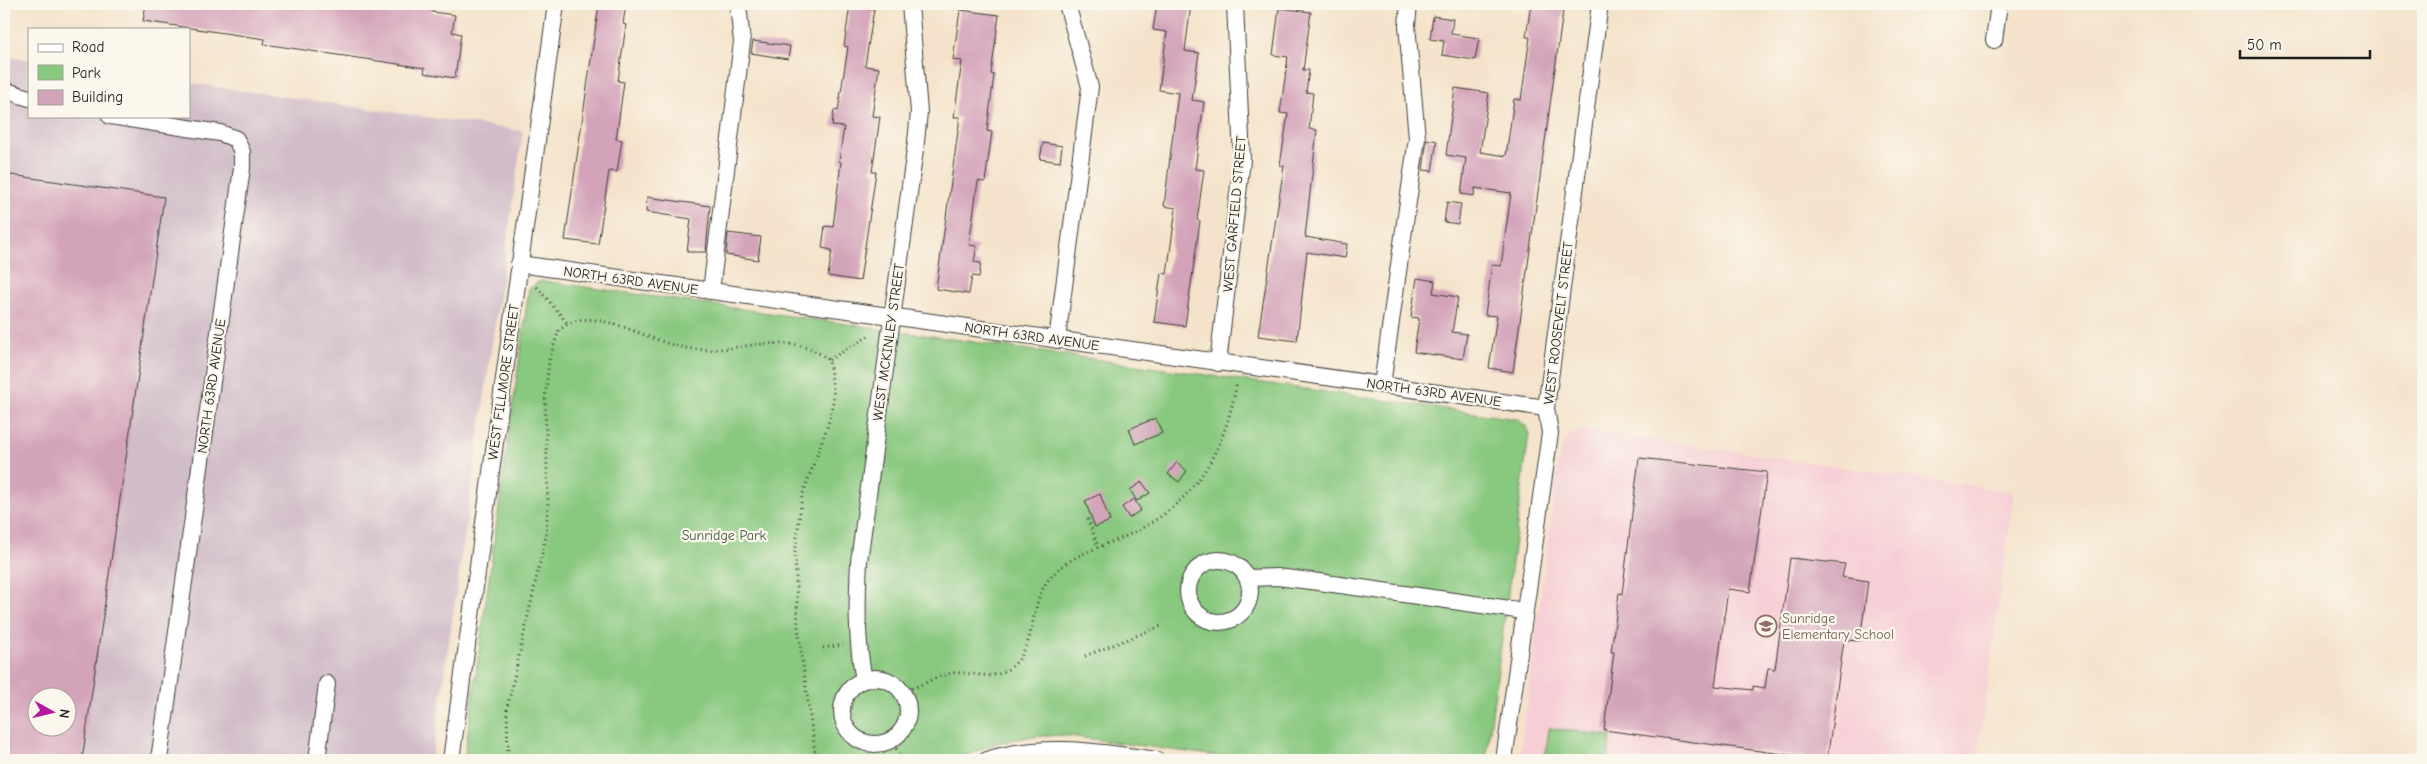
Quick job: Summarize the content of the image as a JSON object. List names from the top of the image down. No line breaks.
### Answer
{"streets":{"street":["WEST GARFIELD STREET","NORTH 63RD AVENUE","WEST ROOSEVELT STREET","WEST MCKINLEY STREET","WEST FILLMORE STREET"]},"crossings":[["WEST GARFIELD STREET","NORTH 63RD AVENUE"],["NORTH 63RD AVENUE","WEST ROOSEVELT STREET"],["NORTH 63RD AVENUE","WEST MCKINLEY STREET"],["NORTH 63RD AVENUE","WEST FILLMORE STREET"]],"parks":["Sunridge Park"],"places":{"school or university":["Sunridge Elementary School"]},"legend":["Road","Park","Building"],"scale_bar":"50 m","north":"right"}
